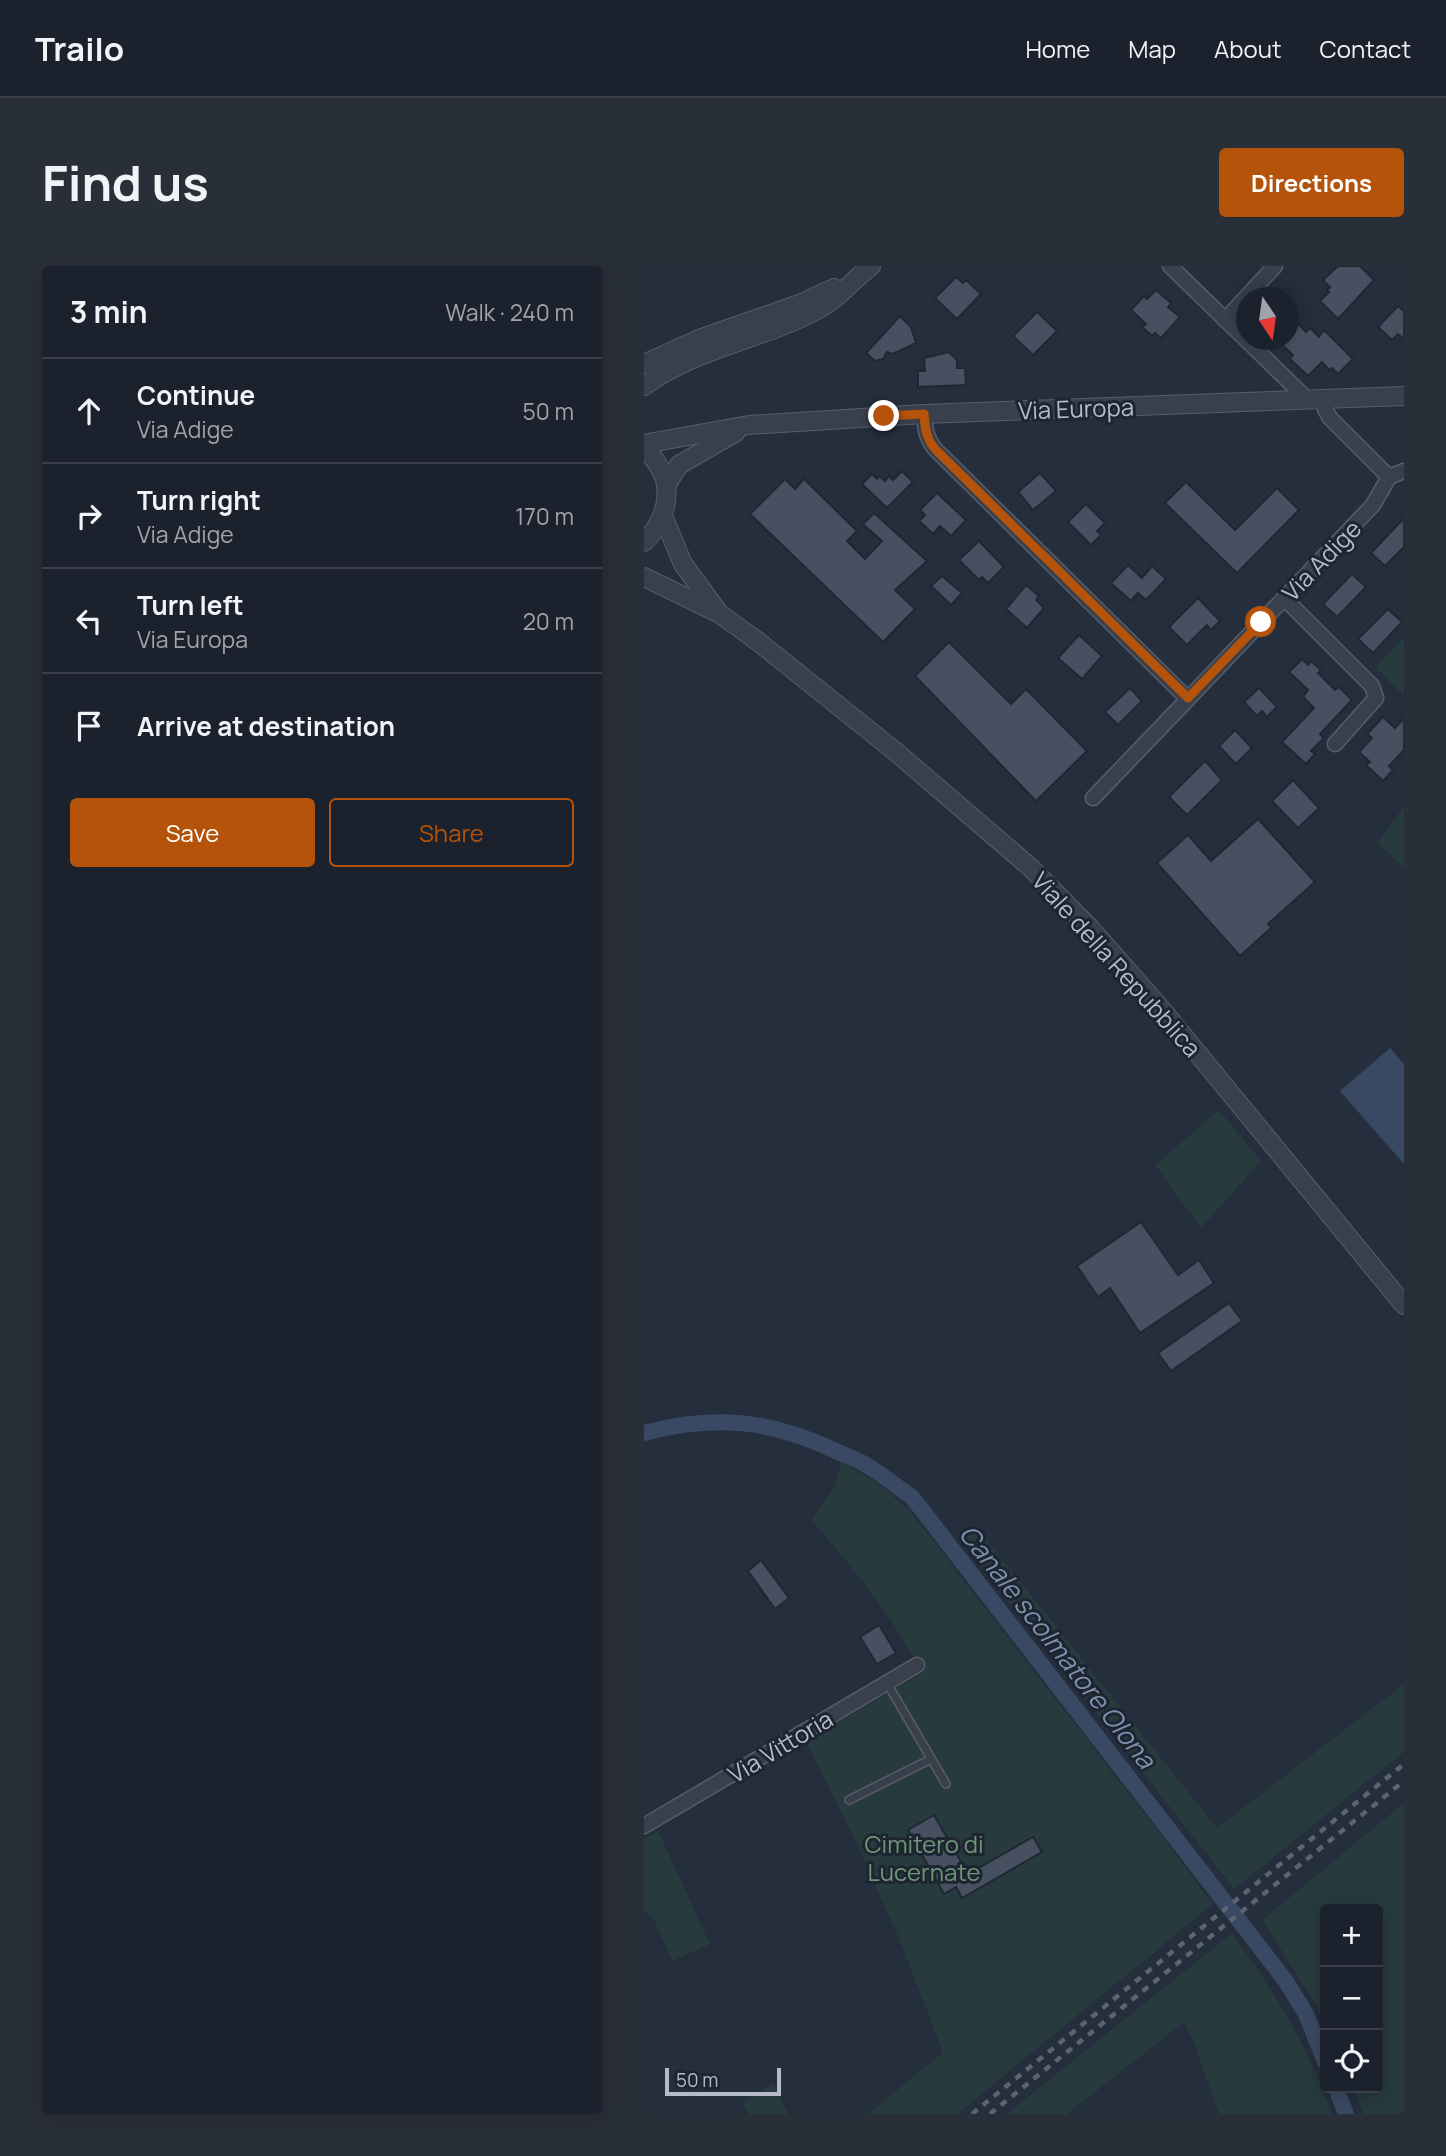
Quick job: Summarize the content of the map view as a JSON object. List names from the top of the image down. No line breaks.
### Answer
{"streets":{"street":["Via Europa","Via Adige","Viale della Repubblica","Via Vittoria"]},"water":["Canale scolmatore Olona"],"parks":["Cimitero di Lucernate"],"scale_bar":"50 m","north":"bottom","page":{"header":"Trailo","nav":["Home","Map","About","Contact"],"buttons":["Directions",["Save","Share"]],"title":"Find us","heading":["3 min","Walk · 240 m"],"list":[["Continue","Via Adige","50 m"],["Turn right","Via Adige","170 m"],["Turn left","Via Europa","20 m"],"Arrive at destination"],"map_buttons":["+","−"],"scale":"50 m"}}
